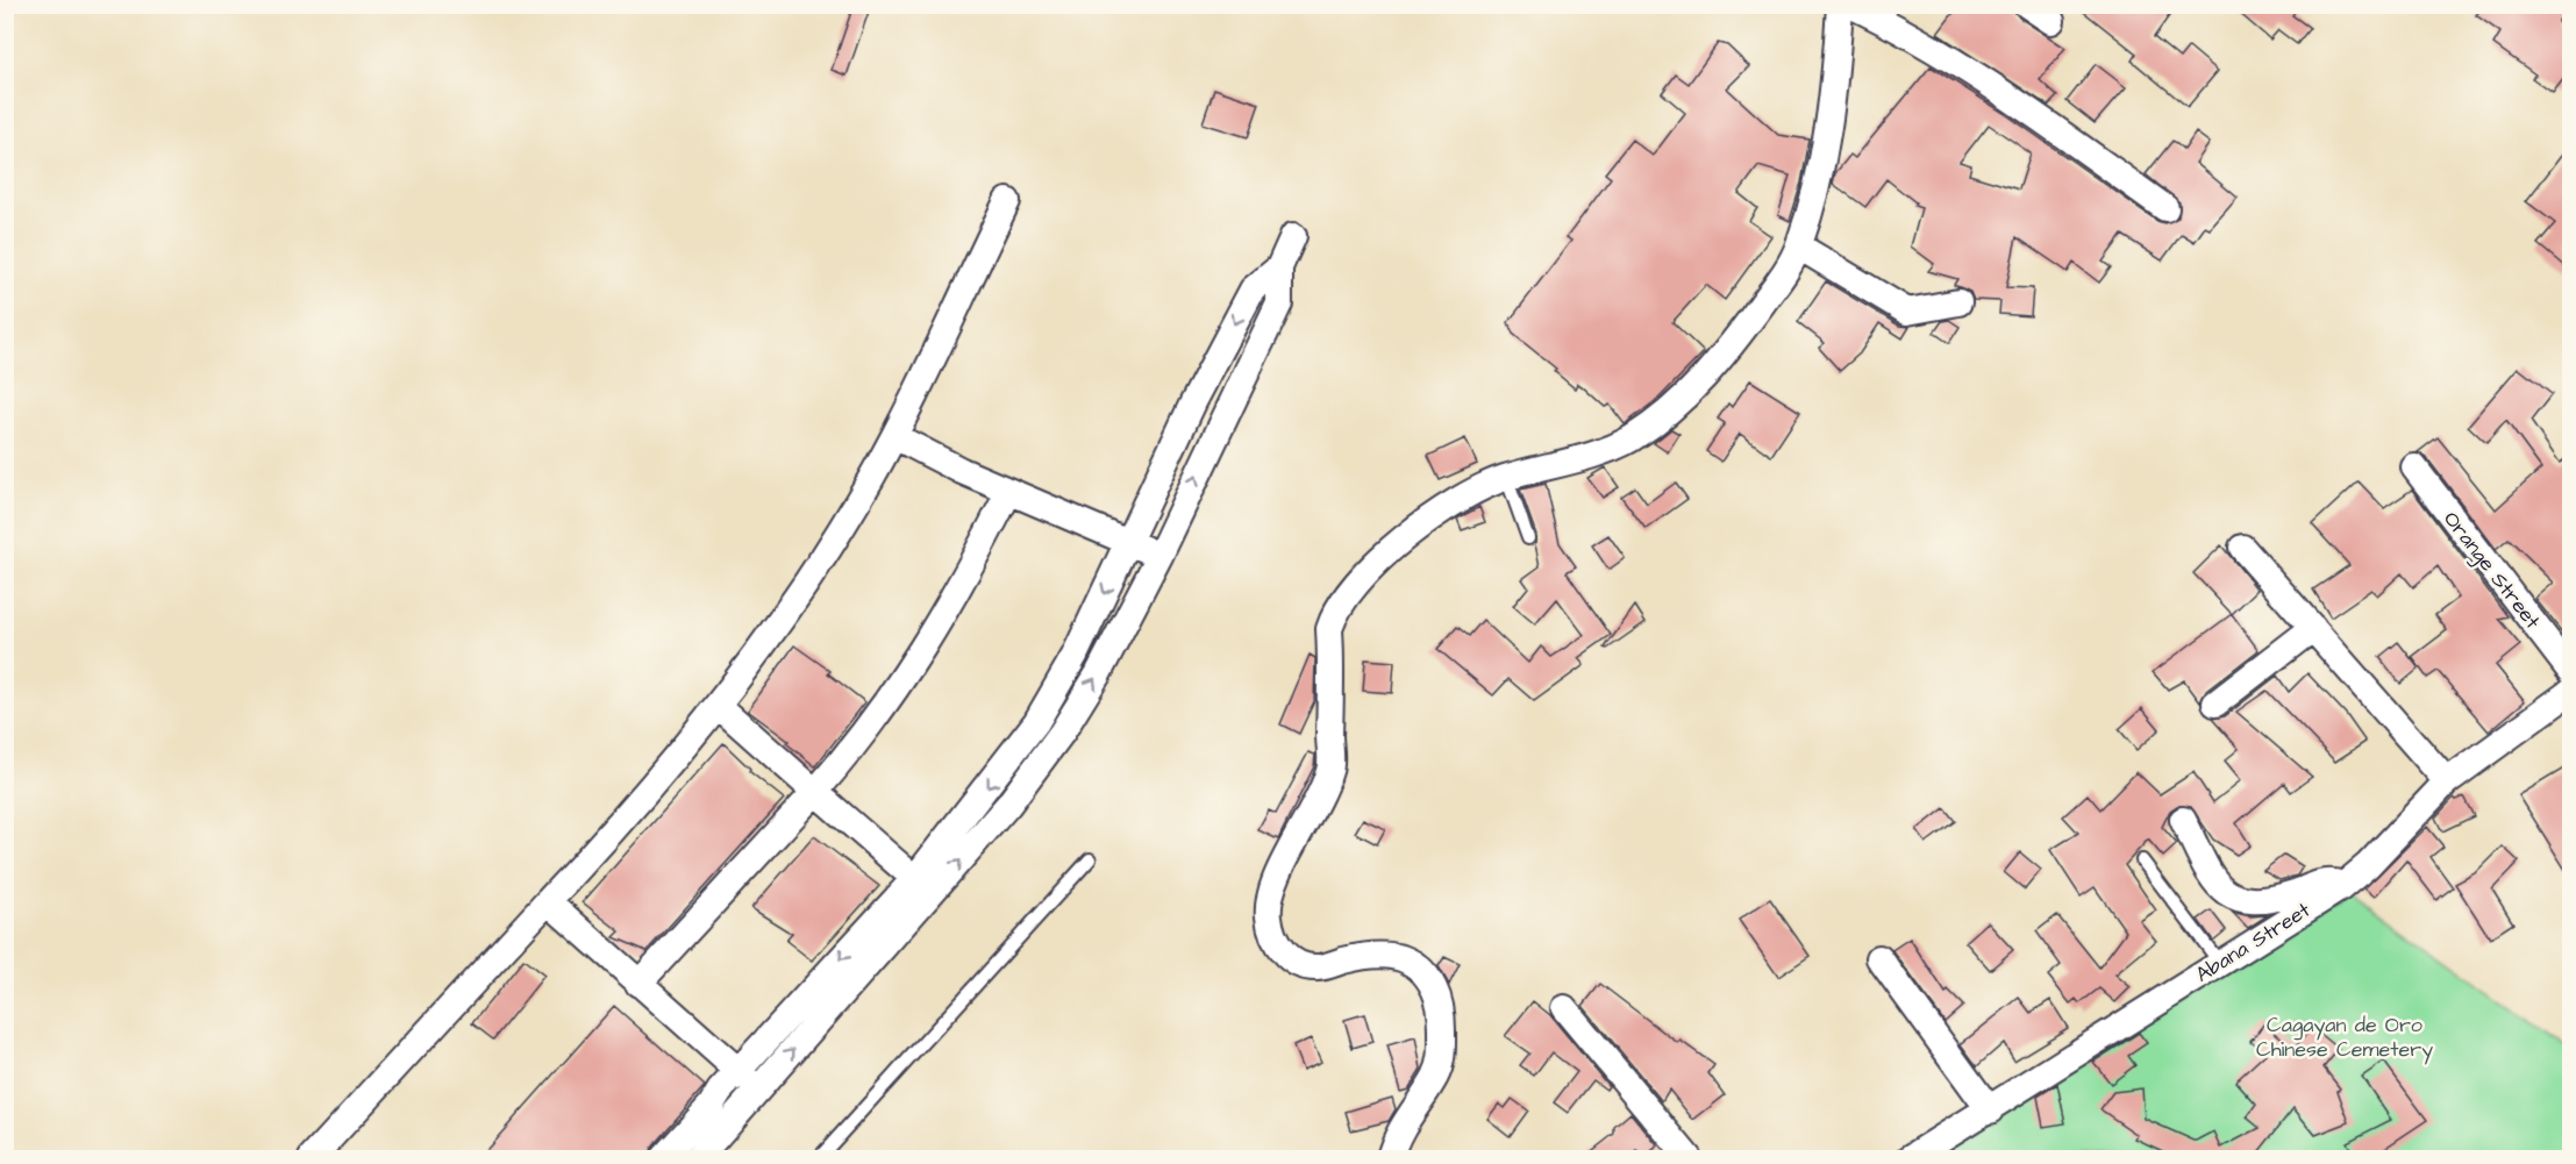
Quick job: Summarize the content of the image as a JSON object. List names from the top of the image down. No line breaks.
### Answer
{"streets":{"street":["Orange Street","Abana Street"]},"parks":["Cagayan de Oro Chinese Cemetery"]}
